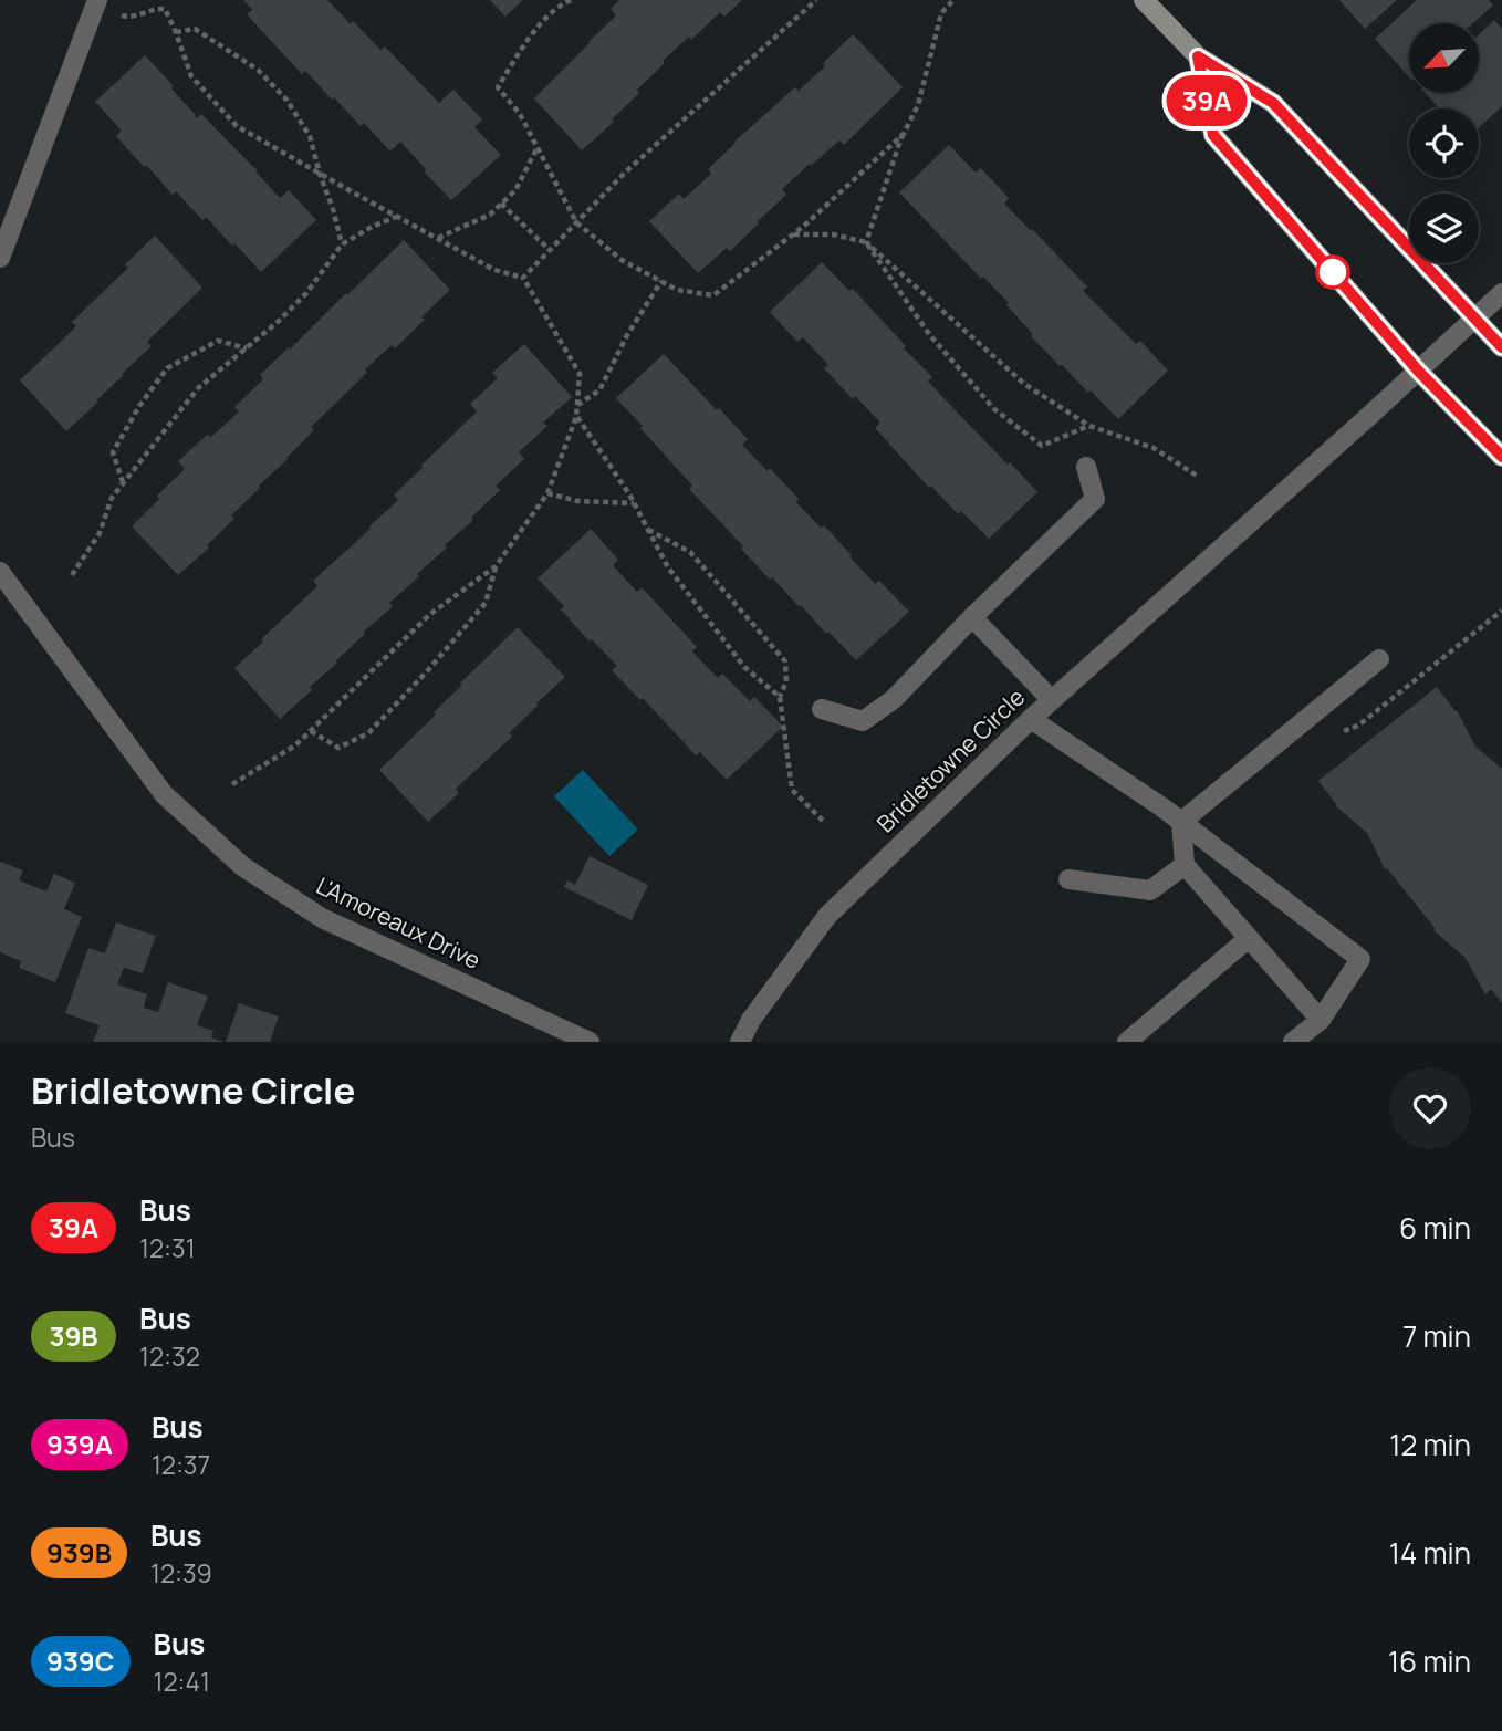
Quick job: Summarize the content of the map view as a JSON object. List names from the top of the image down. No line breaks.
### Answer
{"streets":{"street":["Bridletowne Circle","L'Amoreaux Drive"]},"lines":["bus line 39A"],"north":"bottom left","page":{"on_map":"39A","heading":["Bridletowne Circle","Bus"],"list":[{"mark":"39A","name":"Bus","note":"12:31","value":"6 min"},{"mark":"39B","name":"Bus","note":"12:32","value":"7 min"},{"mark":"939A","name":"Bus","note":"12:37","value":"12 min"},{"mark":"939B","name":"Bus","note":"12:39","value":"14 min"},{"mark":"939C","name":"Bus","note":"12:41","value":"16 min"}]}}
